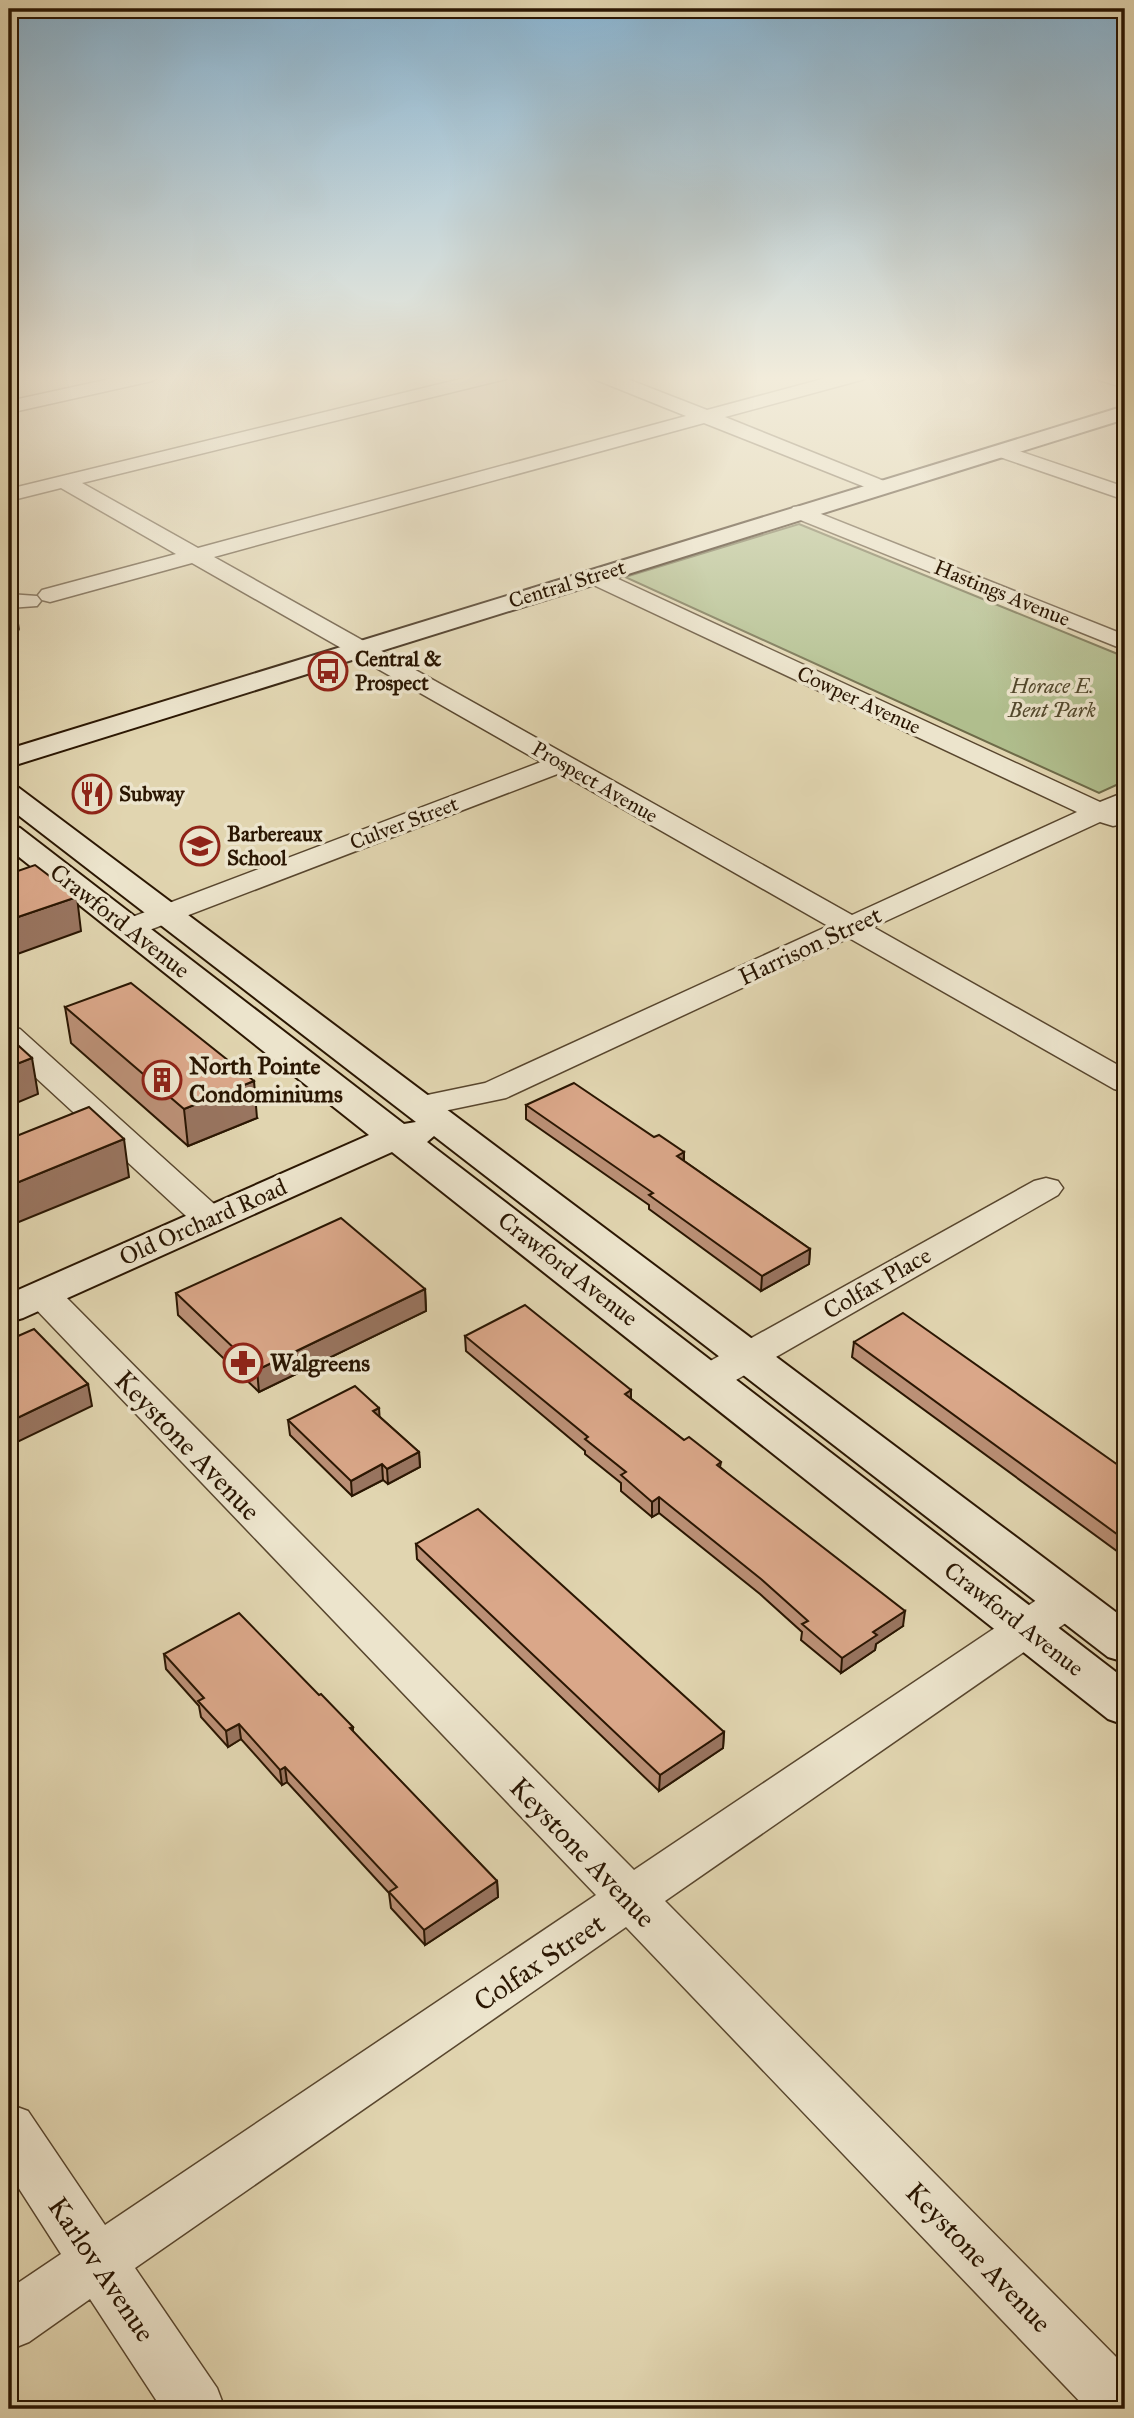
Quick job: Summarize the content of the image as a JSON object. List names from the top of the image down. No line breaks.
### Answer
{"streets":{"main road":["Central Street","Crawford Avenue","Old Orchard Road"],"street":["Hastings Avenue","Cowper Avenue","Prospect Avenue","Culver Street","Harrison Street","Colfax Place","Keystone Avenue","Colfax Street","Karlov Avenue"]},"crossings":[["Central Street","Hastings Avenue"],["Central Street","Cowper Avenue"],["Central Street","Prospect Avenue"],["Cowper Avenue","Harrison Street"],["Prospect Avenue","Culver Street"],["Prospect Avenue","Harrison Street"],["Culver Street","Crawford Avenue"],["Crawford Avenue","Harrison Street"],["Crawford Avenue","Old Orchard Road"],["Crawford Avenue","Colfax Place"],["Crawford Avenue","Colfax Street"],["Harrison Street","Old Orchard Road"],["Old Orchard Road","Keystone Avenue"],["Keystone Avenue","Colfax Street"],["Colfax Street","Karlov Avenue"]],"parks":["Horace E. Bent Park"],"places":{"bus stop":["Central & Prospect"],"restaurant":["Subway"],"school or university":["Barbereaux School"],"building":["North Pointe Condominiums"],"pharmacy":["Walgreens"]}}
